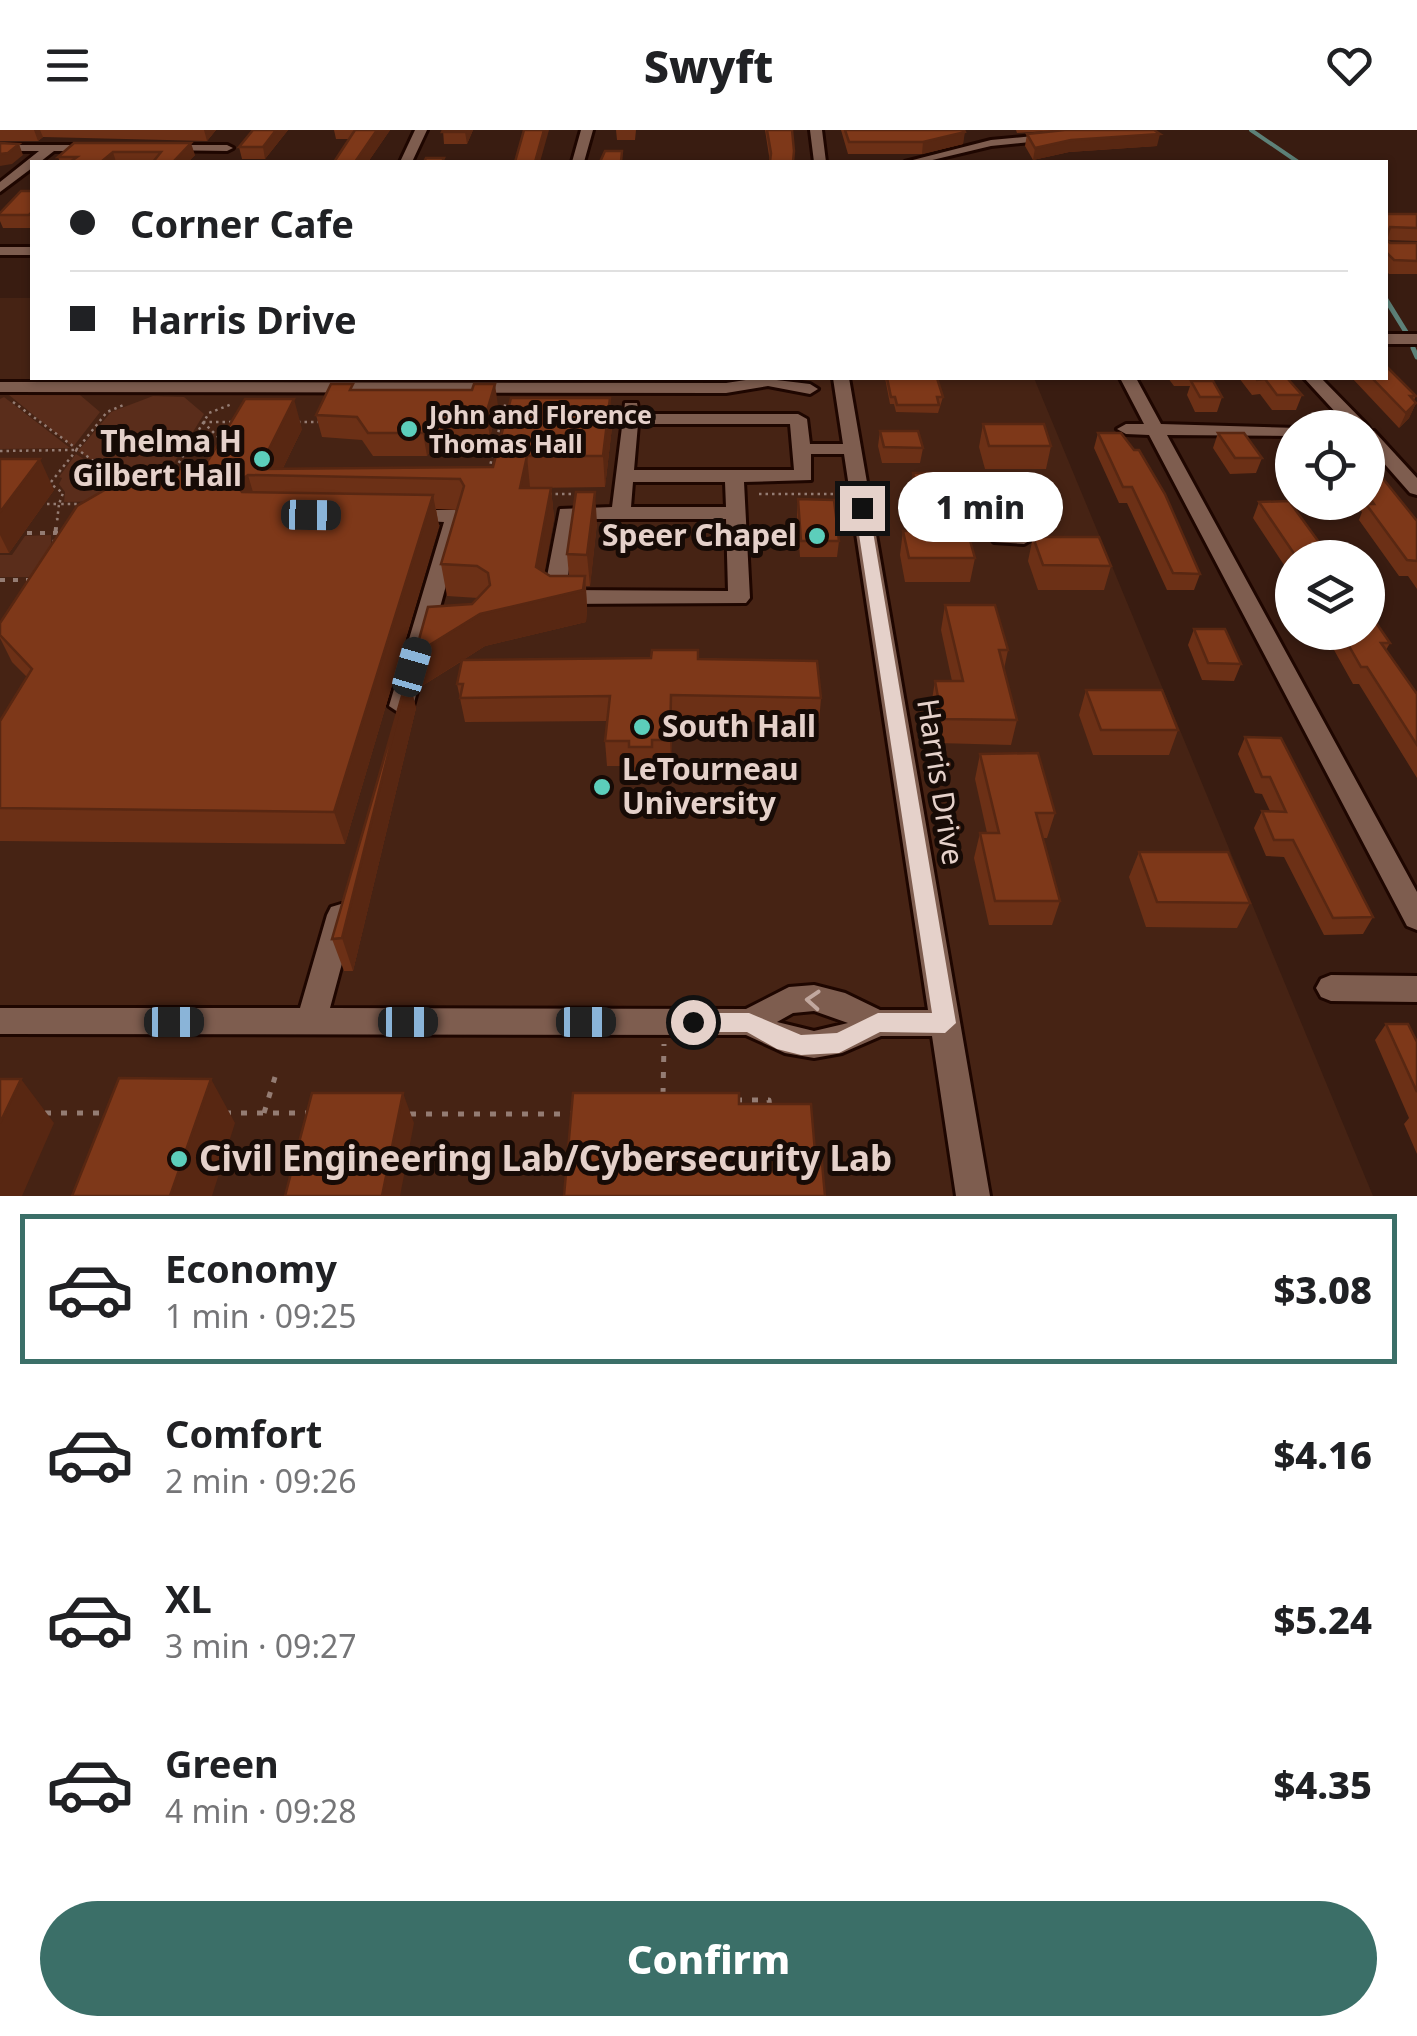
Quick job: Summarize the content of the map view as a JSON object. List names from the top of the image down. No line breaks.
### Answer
{"streets":{"street":["Harris Drive"]},"places":["John and Florence Thomas Hall","Thelma H Gilbert Hall","Speer Chapel","South Hall","LeTourneau University","Civil Engineering Lab/Cybersecurity Lab"],"page":{"header":"Swyft","banner":["Corner Cafe","Harris Drive"],"bubble":"1 min","list":[{"name":"Economy","note":"1 min · 09:25","value":"$3.08"},{"name":"Comfort","note":"2 min · 09:26","value":"$4.16"},{"name":"XL","note":"3 min · 09:27","value":"$5.24"},{"name":"Green","note":"4 min · 09:28","value":"$4.35"}],"buttons":"Confirm"}}
